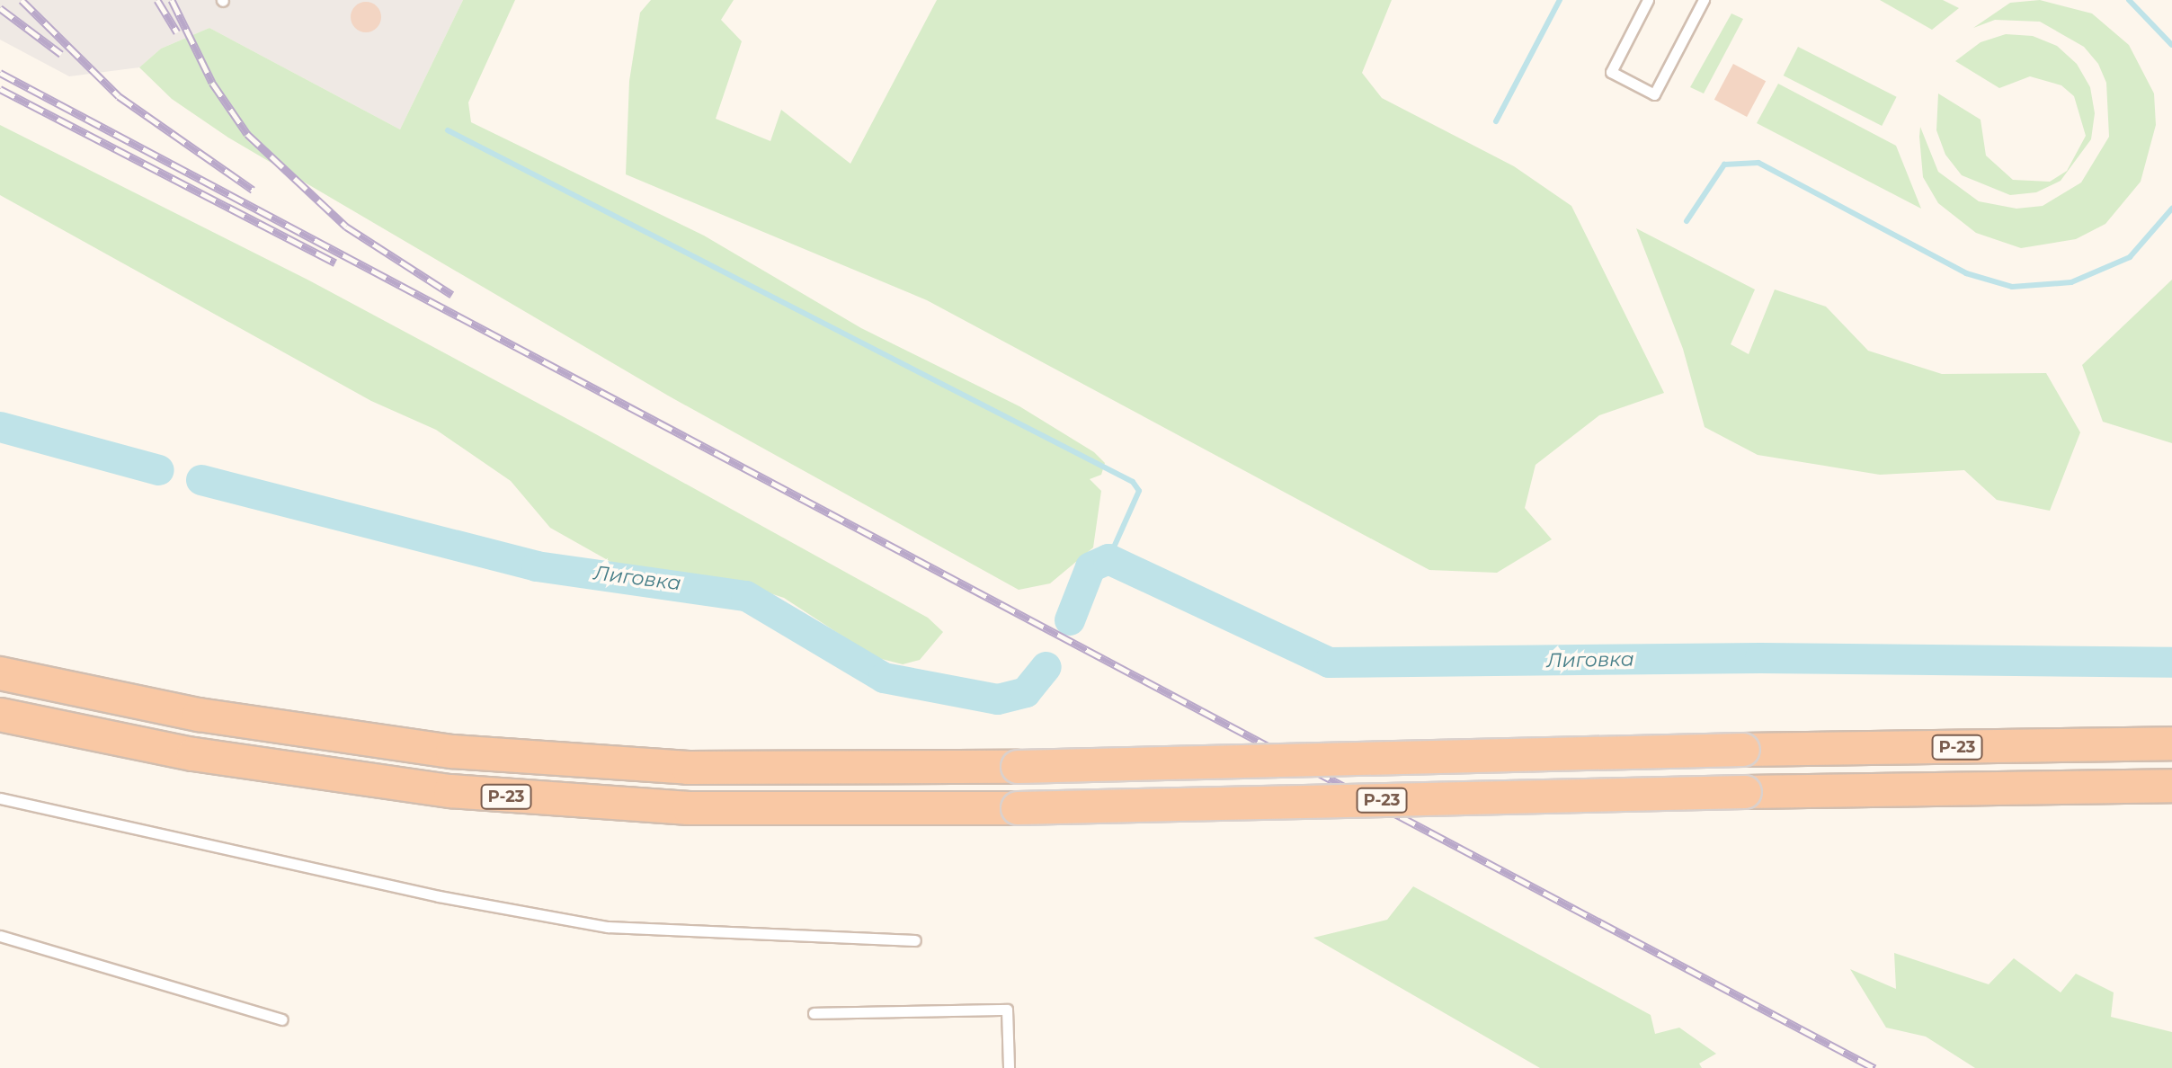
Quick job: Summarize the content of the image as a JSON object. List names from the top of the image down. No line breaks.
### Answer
{"streets":{"highway":["Р-23"]},"water":["Лиговка"]}
